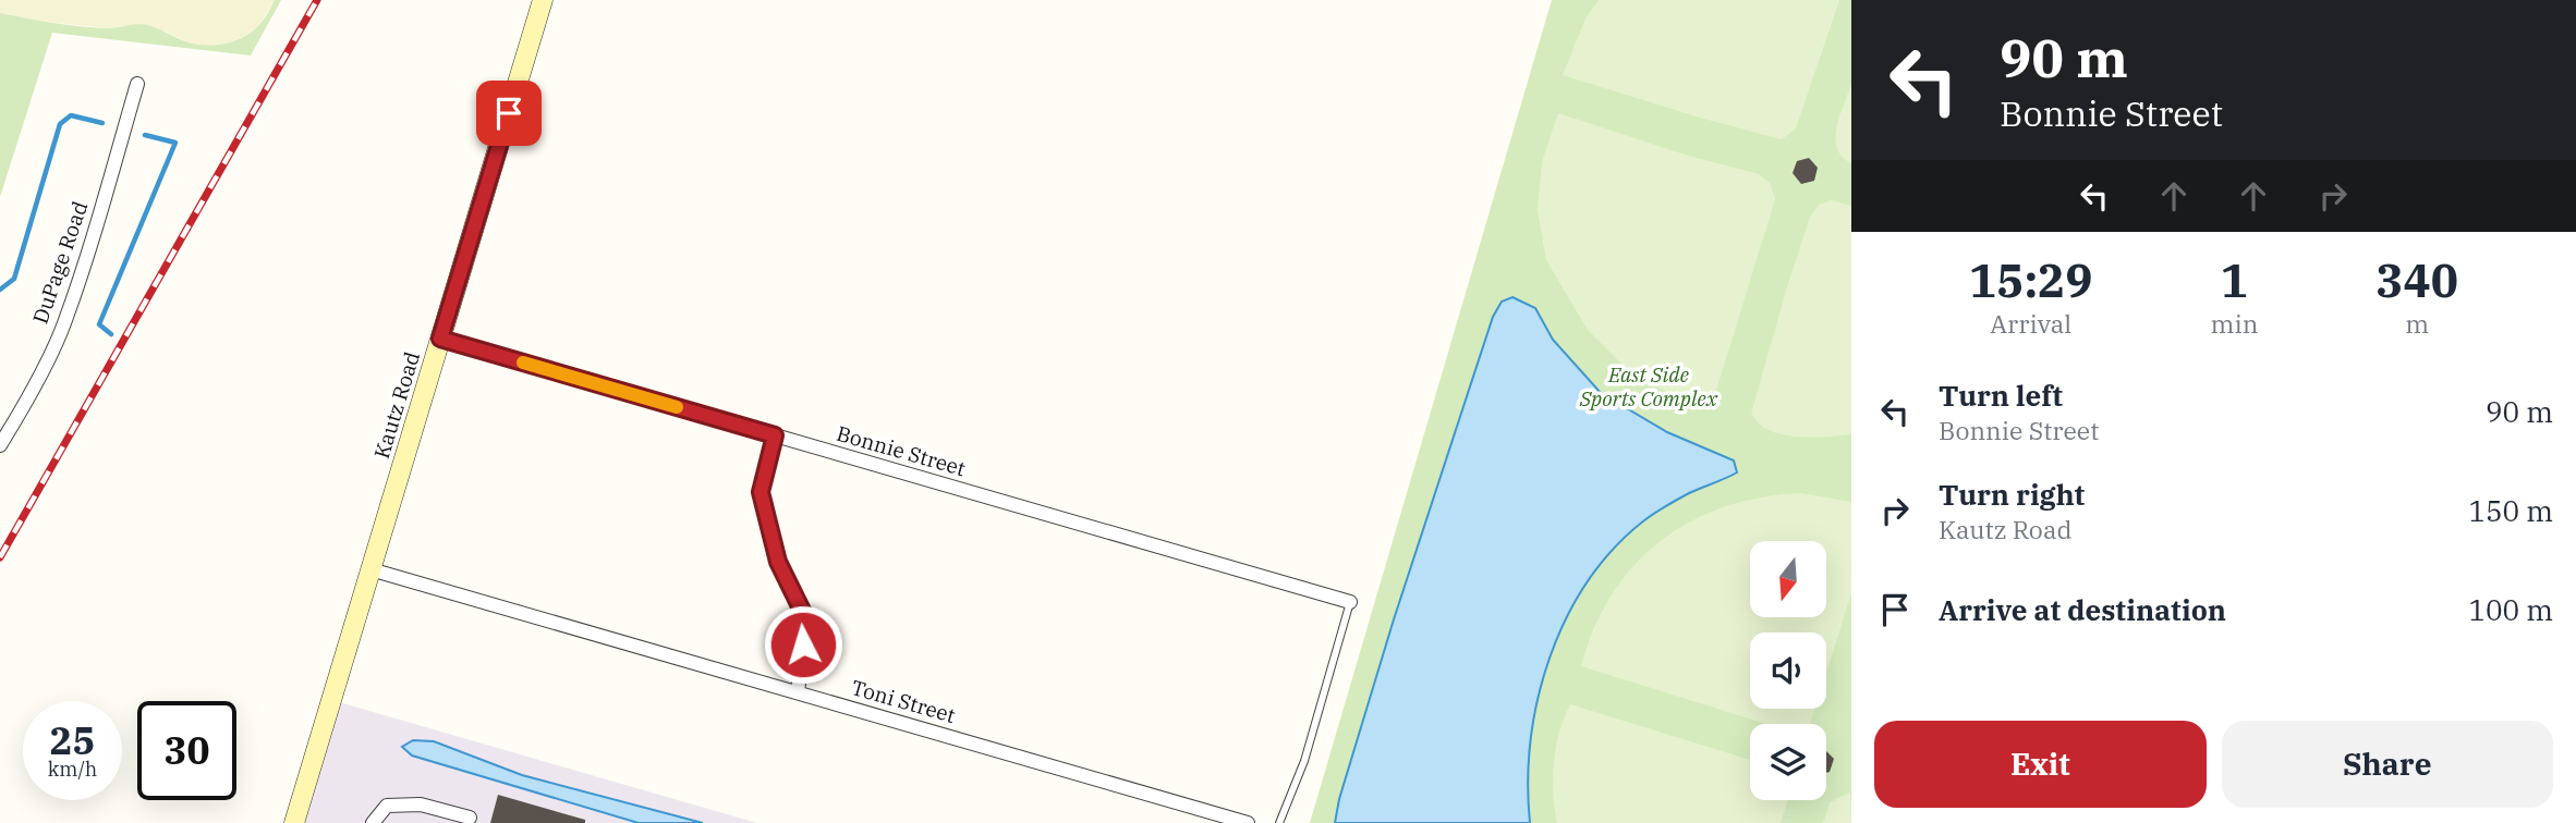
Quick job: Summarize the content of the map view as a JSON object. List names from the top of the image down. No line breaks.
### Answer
{"streets":{"street":["DuPage Road","Kautz Road","Bonnie Street","Toni Street"]},"crossings":[["Kautz Road","Bonnie Street"],["Kautz Road","Toni Street"]],"parks":["East Side Sports Complex"],"north":"bottom","page":{"turn":["90 m","Bonnie Street"],"eta":["15:29","Arrival","1","min","340","m"],"list":[{"name":"Turn left","note":"Bonnie Street","value":"90 m"},{"name":"Turn right","note":"Kautz Road","value":"150 m"},{"name":"Arrive at destination","value":"100 m"}],"speed":"25 km/h","limit":"30","buttons":["Exit","Share"]}}
